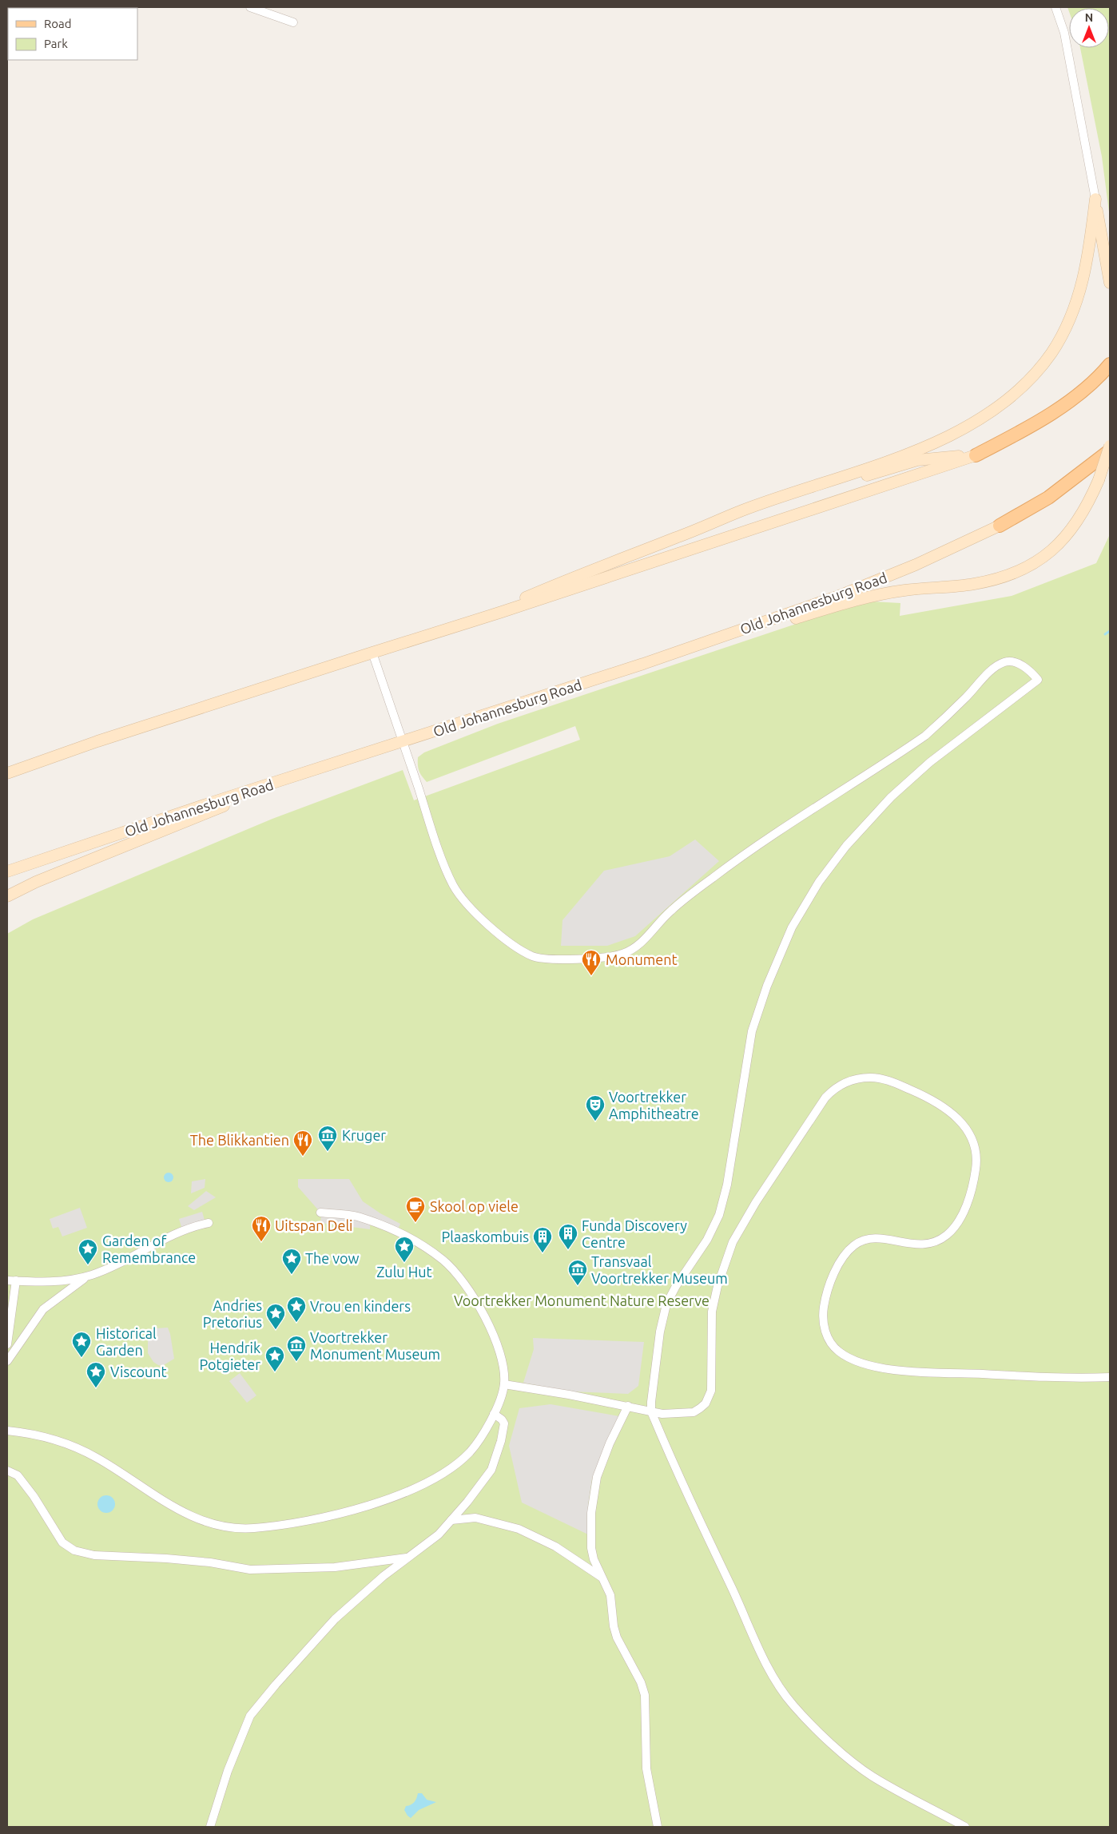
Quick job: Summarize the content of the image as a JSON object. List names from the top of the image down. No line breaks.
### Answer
{"streets":{"main road":["Old Johannesburg Road"]},"parks":["Voortrekker Monument Nature Reserve"],"places":{"restaurant":["Monument","The Blikkantien","Uitspan Deli"],"theatre":["Voortrekker Amphitheatre"],"museum":["Kruger","Transvaal Voortrekker Museum","Voortrekker Monument Museum"],"cafe":["Skool op viele"],"building":["Funda Discovery Centre","Plaaskombuis"],"place":["Zulu Hut","Garden of Remembrance","The vow","Vrou en kinders","Andries Pretorius","Historical Garden","Hendrik Potgieter","Viscount"]},"legend":["Road","Park"],"north":"top"}
